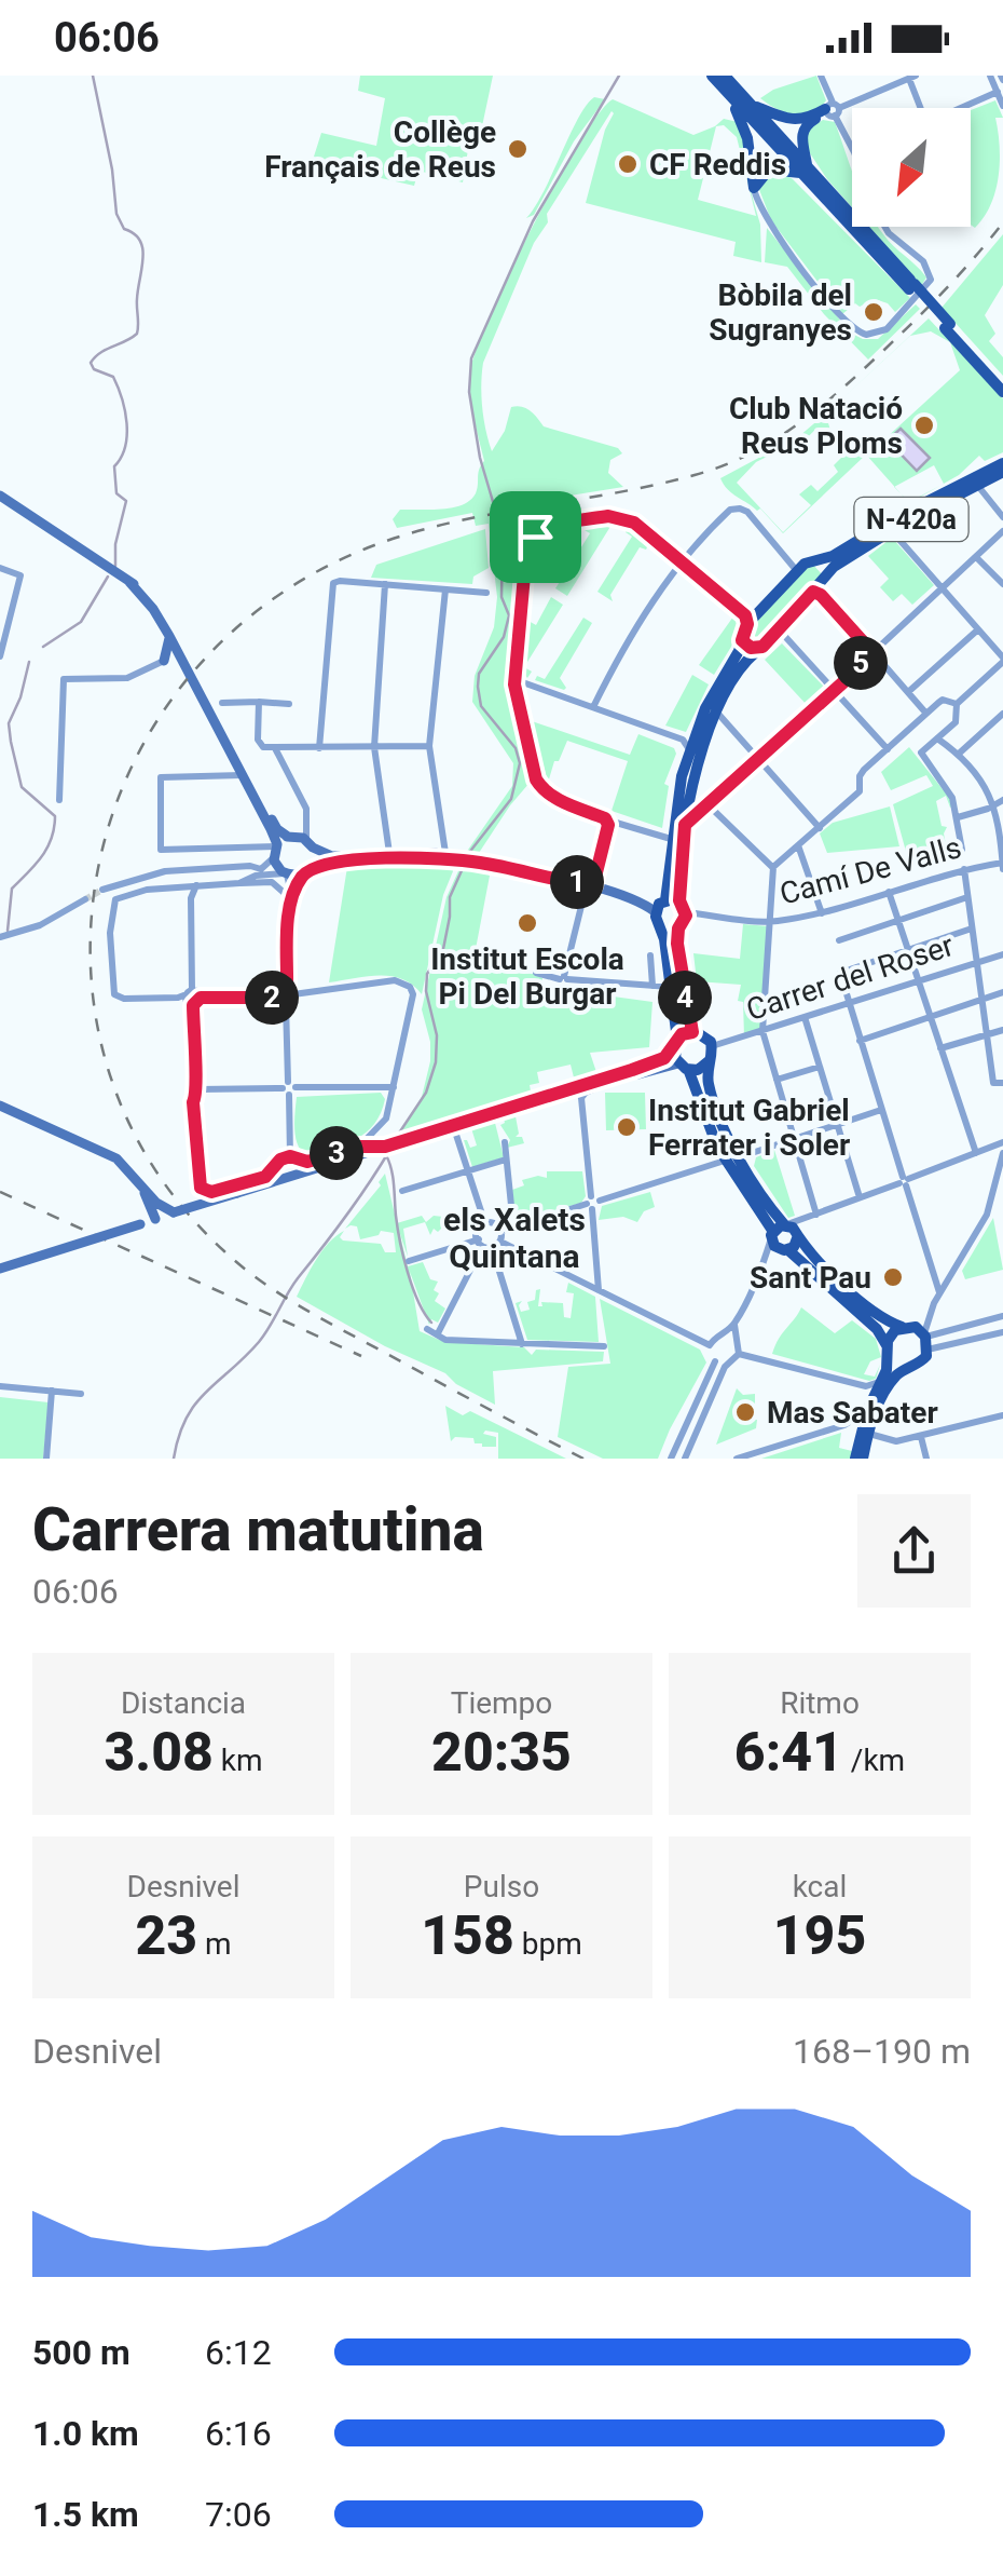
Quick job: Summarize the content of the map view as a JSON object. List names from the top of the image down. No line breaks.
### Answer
{"streets":{"main road":["N-420a"],"street":["Camí De Valls","Carrer del Roser"]},"crossings":[["N-420a","Camí De Valls"],["N-420a","Carrer del Roser"]],"districts":["els Xalets Quintana"],"places":["Collège Français de Reus","CF Reddis","Bòbila del Sugranyes","Club Natació Reus Ploms","Institut Escola Pi Del Burgar","Institut Gabriel Ferrater i Soler","Sant Pau","Mas Sabater"],"north":"bottom left","page":{"status":"06:06","pins":["5","1","2","4","3"],"heading":["Carrera matutina","06:06"],"stats":[["Distancia","3.08 km"],["Tiempo","20:35"],["Ritmo","6:41 /km"],["Desnivel","23 m"],["Pulso","158 bpm"],["kcal","195"]],"chart":["Desnivel","168–190 m"],"list":[{"name":"500 m","note":"6:12"},{"name":"1.0 km","note":"6:16"},{"name":"1.5 km","note":"7:06"}]}}
